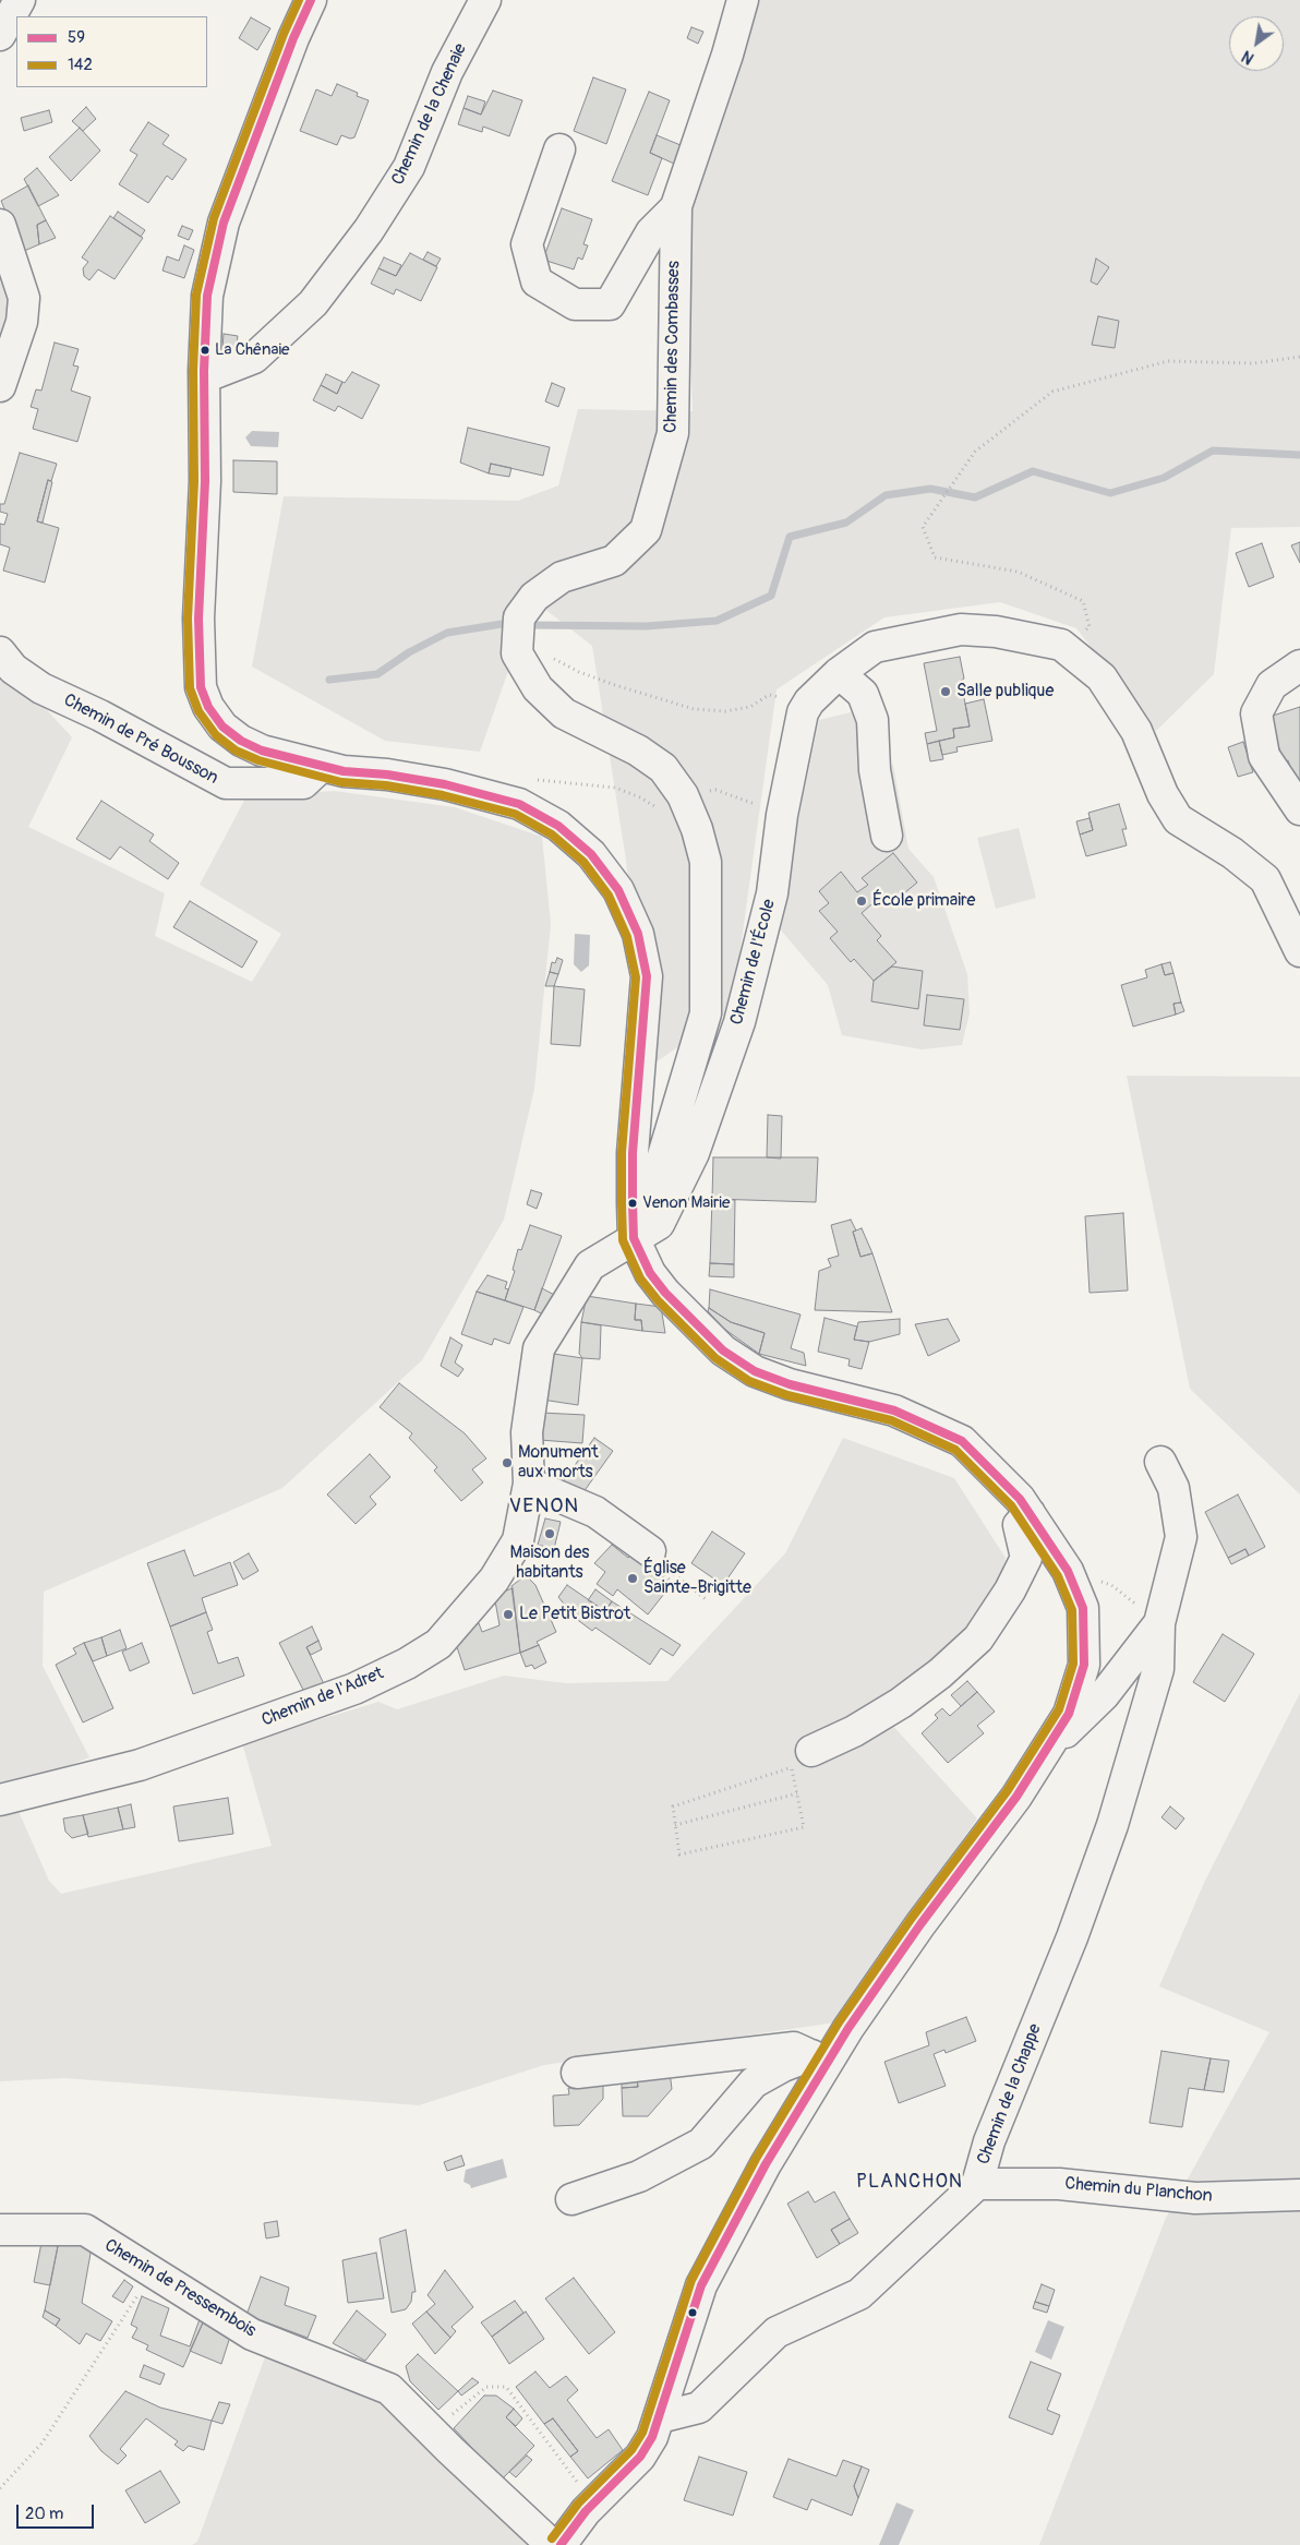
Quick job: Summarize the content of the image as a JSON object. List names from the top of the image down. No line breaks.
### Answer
{"streets":{"street":["Chemin de la Chenaie","Chemin des Combasses","Chemin de Pré Bousson","Chemin de l'École","Chemin de l'Adret","Chemin de la Chappe","Chemin du Planchon","Chemin de Pressembois"]},"crossings":[["Chemin des Combasses","Chemin de l'École"],["Chemin de la Chappe","Chemin du Planchon"]],"districts":["VENON","PLANCHON"],"places":["La Chênaie","Salle publique","École primaire","Venon Mairie","Monument aux morts","Maison des habitants","Église Sainte-Brigitte","Le Petit Bistrot"],"lines":["transit line 59","transit line 142"],"legend":["59","142"],"scale_bar":"20 m","north":"bottom left"}
